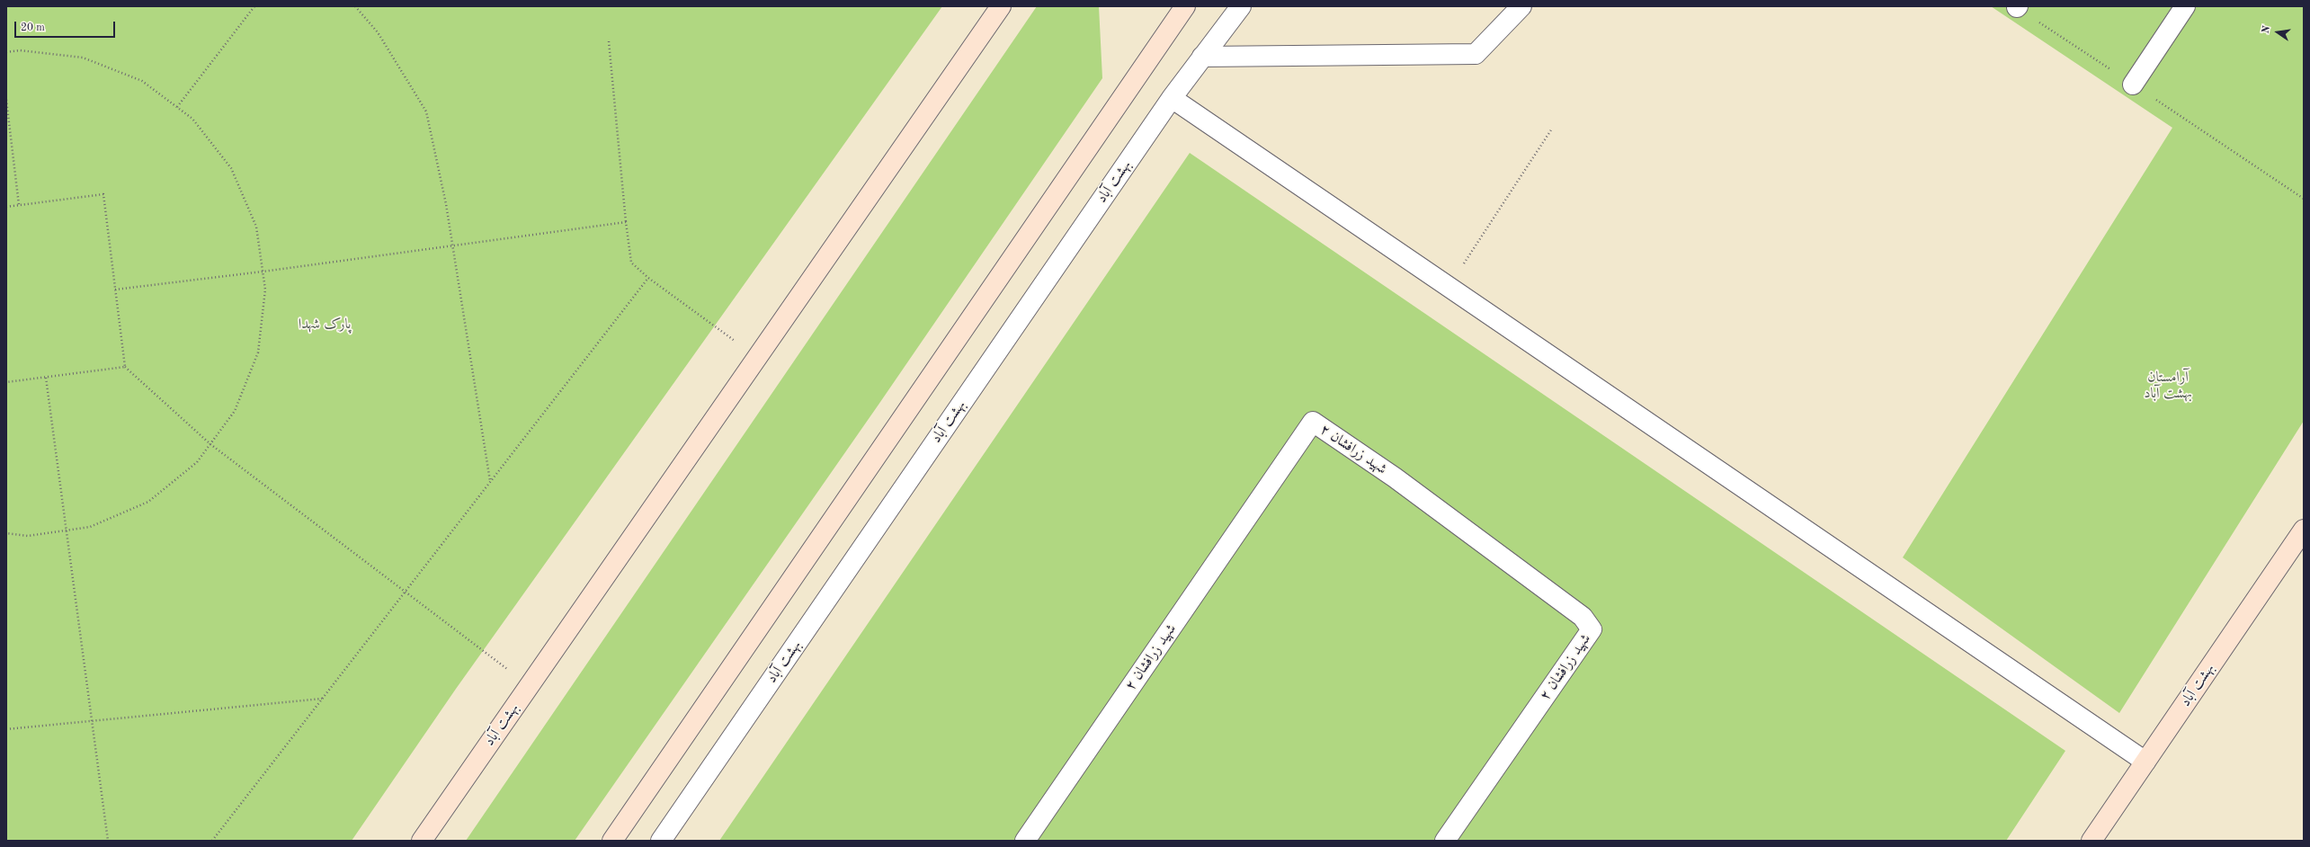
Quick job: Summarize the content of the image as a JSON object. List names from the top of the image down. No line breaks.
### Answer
{"streets":{"street":["بهشت آباد","شهید زرافشان ۲"]},"parks":["پارک شهدا","آرامستان بهشت آباد"],"scale_bar":"20 m","north":"left"}
